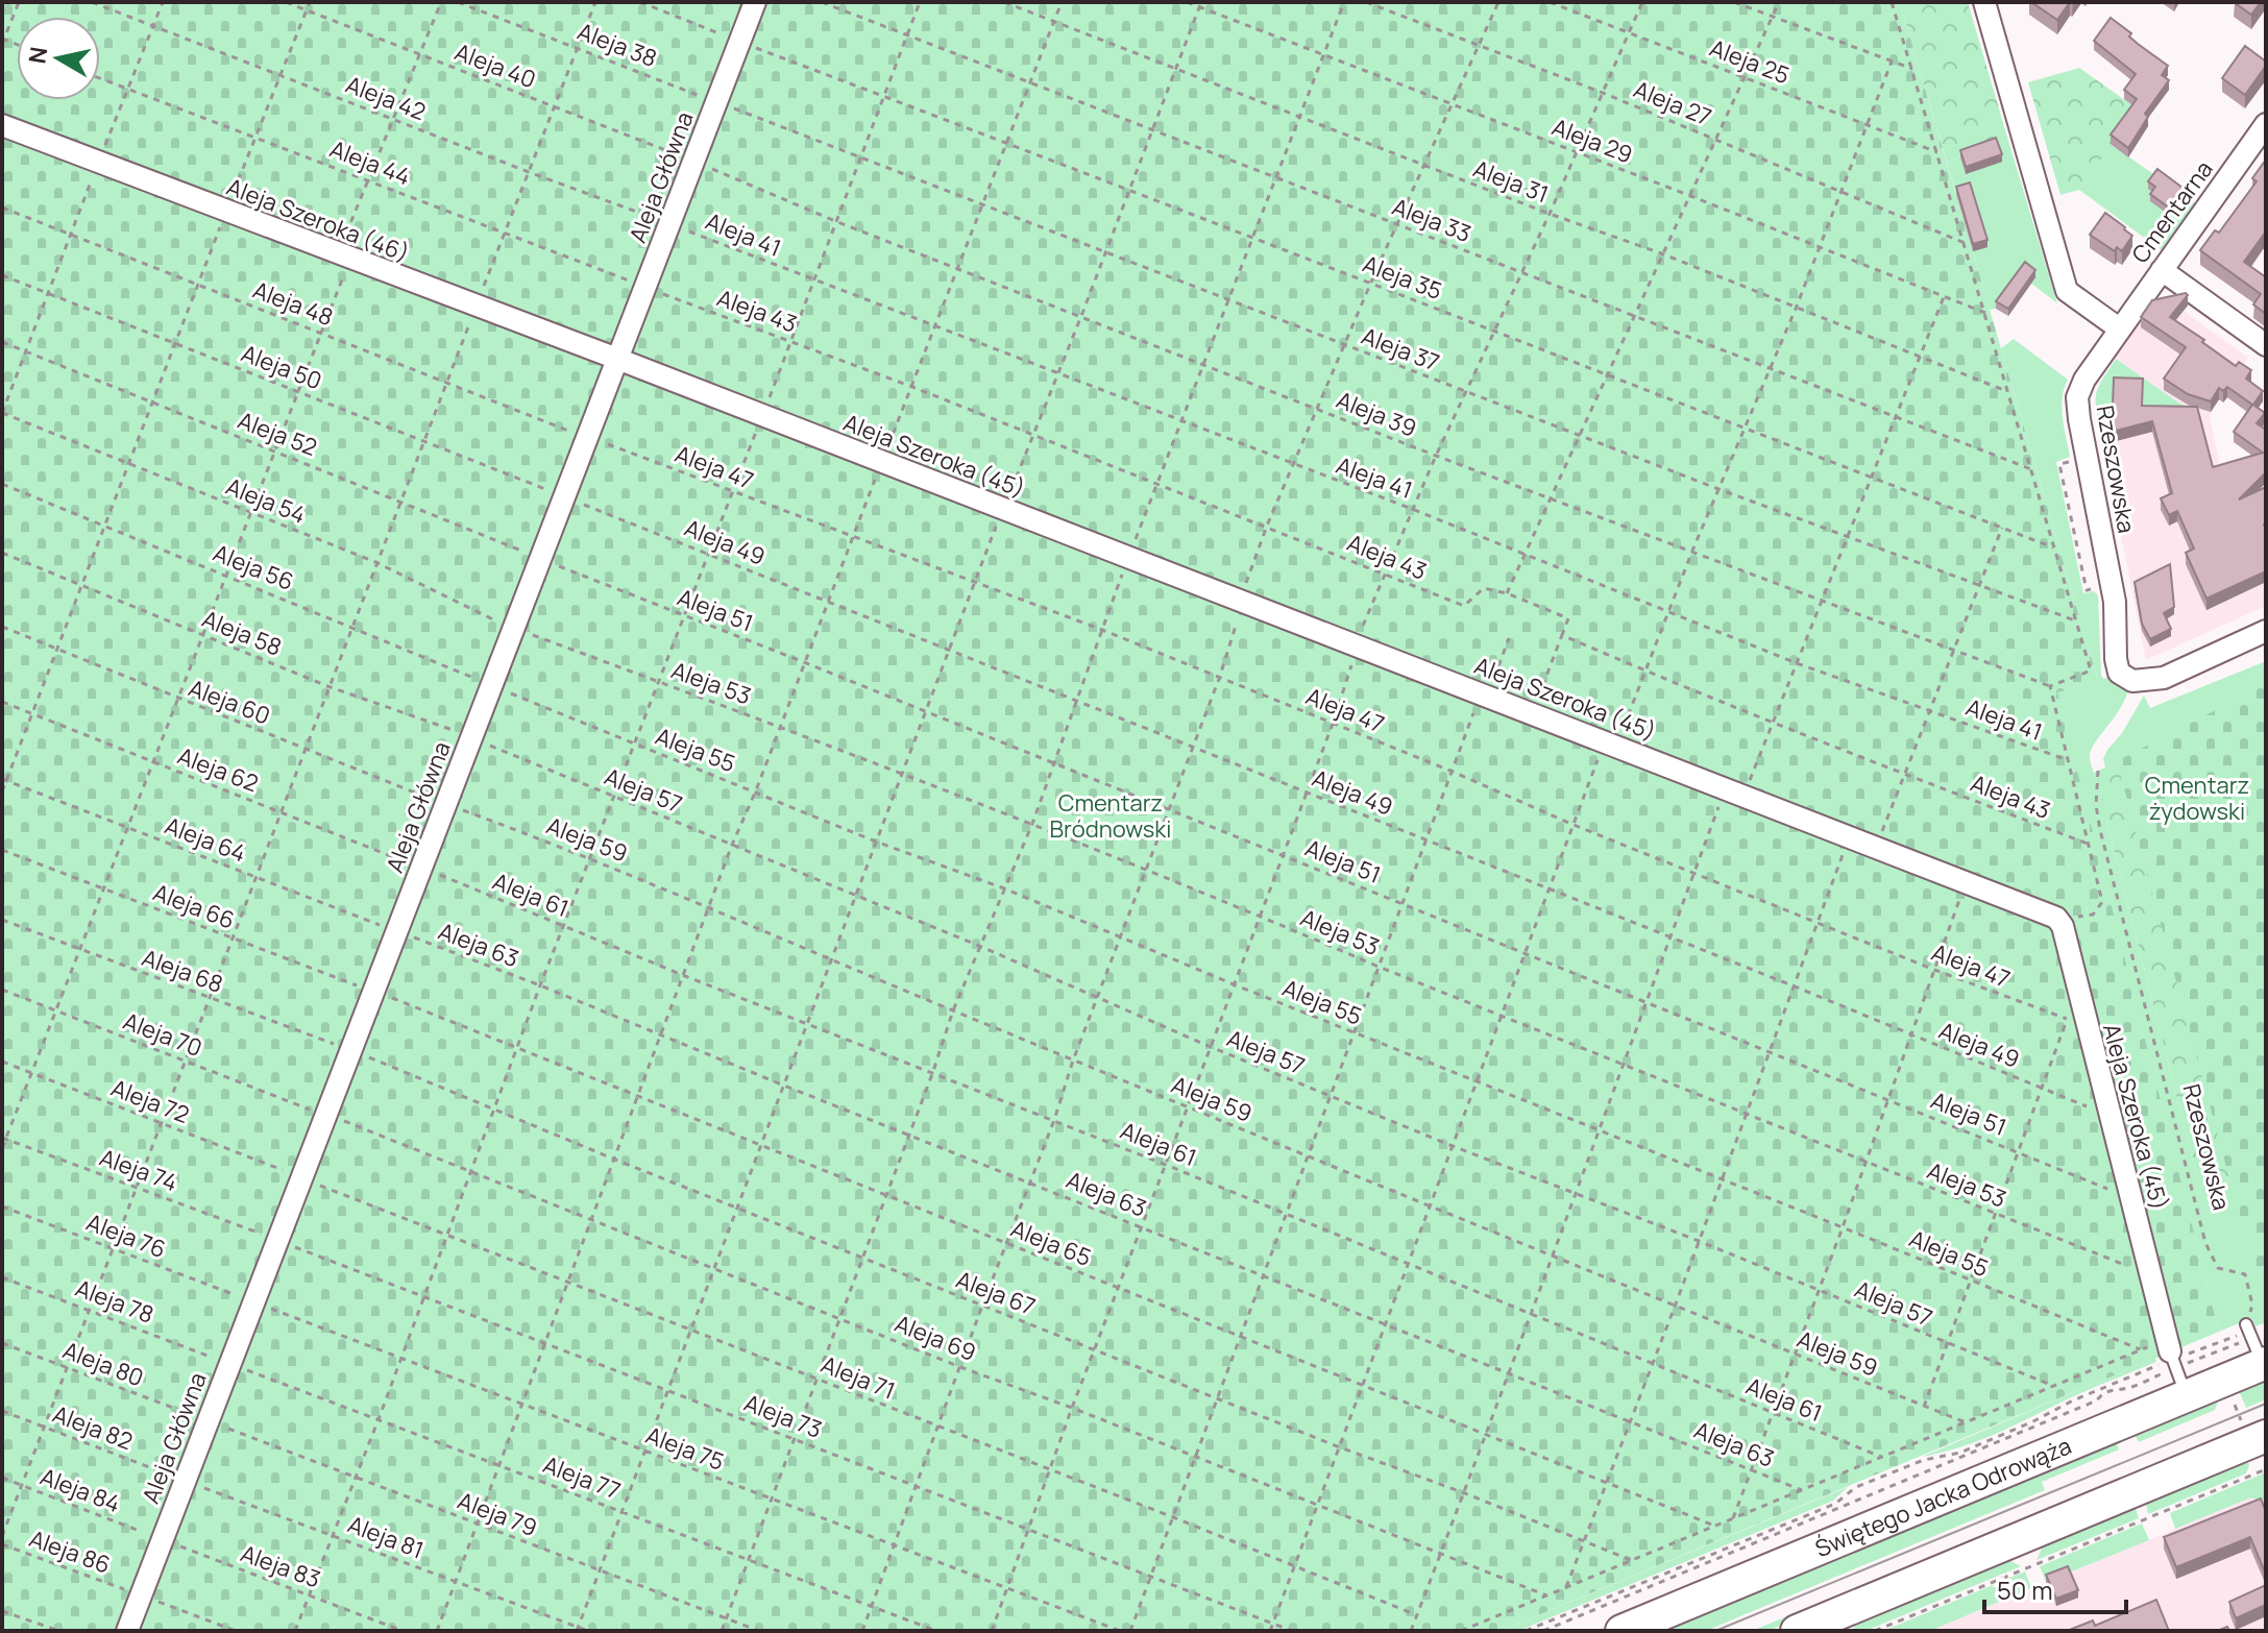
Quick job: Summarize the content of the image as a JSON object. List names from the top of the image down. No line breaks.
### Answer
{"streets":{"main road":["Świętego Jacka Odrowąża"],"street":["Aleja Główna","Cmentarna","Aleja Szeroka (46)","Aleja Szeroka (45)","Rzeszowska"],"path":["Aleja 38","Aleja 25","Aleja 40","Aleja 42","Aleja 27","Aleja 29","Aleja 44","Aleja 31","Aleja 33","Aleja 41","Aleja 35","Aleja 48","Aleja 43","Aleja 37","Aleja 50","Aleja 39","Aleja 52","Aleja 47","Aleja 54","Aleja 49","Aleja 56","Aleja 51","Aleja 58","Aleja 53","Aleja 60","Aleja 55","Aleja 62","Aleja 57","Aleja 64","Aleja 59","Aleja 61","Aleja 66","Aleja 63","Aleja 68","Aleja 70","Aleja 72","Aleja 74","Aleja 76","Aleja 65","Aleja 67","Aleja 78","Aleja 69","Aleja 80","Aleja 71","Aleja 73","Aleja 82","Aleja 75","Aleja 77","Aleja 84","Aleja 79","Aleja 81","Aleja 86","Aleja 83"]},"crossings":[["Aleja 38","Aleja Główna"],["Aleja 38","Aleja 37"],["Aleja 40","Aleja Główna"],["Aleja 40","Aleja 39"],["Aleja 42","Aleja Główna"],["Aleja 42","Aleja 41"],["Aleja 44","Aleja Główna"],["Aleja 44","Aleja 43"],["Aleja Główna","Aleja Szeroka (46)"],["Aleja Główna","Aleja 41"],["Aleja Główna","Aleja 35"],["Aleja Główna","Aleja 48"],["Aleja Główna","Aleja 43"],["Aleja Główna","Aleja 37"],["Aleja Główna","Aleja 39"],["Aleja Główna","Aleja 52"],["Aleja Główna","Aleja Szeroka (45)"],["Aleja Główna","Aleja 47"],["Aleja Główna","Aleja 54"],["Aleja Główna","Aleja 56"],["Aleja Główna","Aleja 51"],["Aleja Główna","Aleja 58"],["Aleja Główna","Aleja 53"],["Aleja Główna","Aleja 60"],["Aleja Główna","Aleja 55"],["Aleja Główna","Aleja 62"],["Aleja Główna","Aleja 57"],["Aleja Główna","Aleja 64"],["Aleja Główna","Aleja 59"],["Aleja Główna","Aleja 61"],["Aleja Główna","Aleja 66"],["Aleja Główna","Aleja 63"],["Aleja Główna","Aleja 68"],["Aleja Główna","Aleja 70"],["Aleja Główna","Aleja 72"],["Aleja Główna","Aleja 74"],["Aleja Główna","Aleja 76"],["Aleja Główna","Aleja 65"],["Aleja Główna","Aleja 67"],["Aleja Główna","Aleja 78"],["Aleja Główna","Aleja 69"],["Aleja Główna","Aleja 71"],["Aleja Główna","Aleja 73"],["Aleja Główna","Aleja 82"],["Aleja Główna","Aleja 75"],["Aleja Główna","Aleja 77"],["Aleja Główna","Aleja 84"],["Aleja Główna","Aleja 81"],["Aleja Główna","Aleja 86"],["Aleja Główna","Aleja 83"],["Cmentarna","Rzeszowska"],["Aleja Szeroka (46)","Aleja Szeroka (45)"],["Aleja 48","Aleja 47"],["Aleja 52","Aleja 51"],["Aleja Szeroka (45)","Aleja 47"],["Aleja Szeroka (45)","Aleja 49"],["Aleja Szeroka (45)","Aleja 51"],["Aleja Szeroka (45)","Aleja 53"],["Aleja Szeroka (45)","Świętego Jacka Odrowąża"],["Rzeszowska","Świętego Jacka Odrowąża"],["Aleja 54","Aleja 53"],["Aleja 56","Aleja 55"],["Aleja 58","Aleja 57"],["Aleja 60","Aleja 59"],["Aleja 62","Aleja 61"],["Aleja 64","Aleja 63"],["Aleja 66","Aleja 65"],["Aleja 68","Aleja 67"],["Aleja 70","Aleja 69"],["Aleja 72","Aleja 71"],["Aleja 74","Aleja 73"],["Aleja 76","Aleja 75"],["Aleja 78","Aleja 77"],["Aleja 82","Aleja 81"],["Aleja 84","Aleja 83"]],"parks":["Cmentarz żydowski","Cmentarz Bródnowski"],"scale_bar":"50 m","north":"left"}
